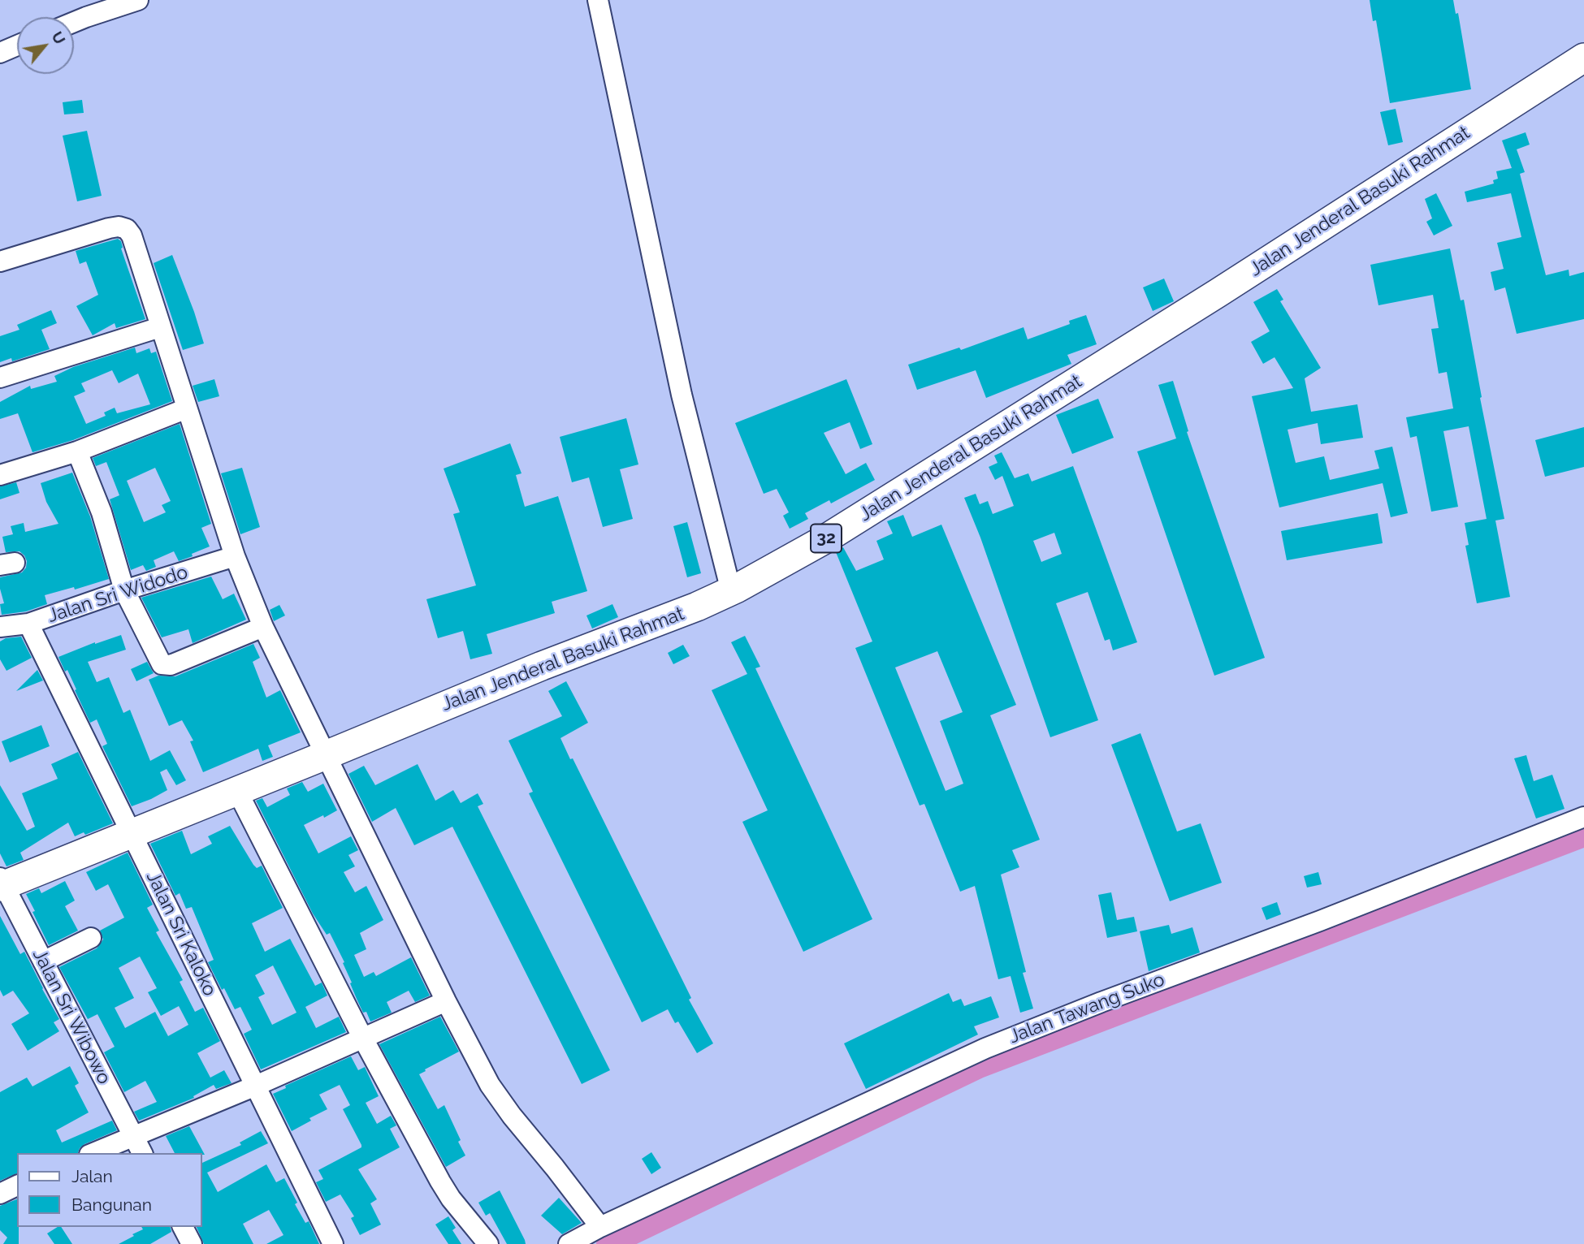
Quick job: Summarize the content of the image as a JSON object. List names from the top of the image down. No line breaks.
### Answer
{"streets":{"highway":["Jalan Jenderal Basuki Rahmat","32"],"street":["Jalan Sri Widodo","Jalan Sri Kaloko","Jalan Tawang Suko","Jalan Sri Wibowo"]},"crossings":[["Jalan Jenderal Basuki Rahmat","Jalan Sri Kaloko"],["Jalan Jenderal Basuki Rahmat","Jalan Sri Wibowo"],["Jalan Sri Widodo","Jalan Sri Kaloko"]],"legend":["Jalan","Bangunan"],"north":"top right"}
